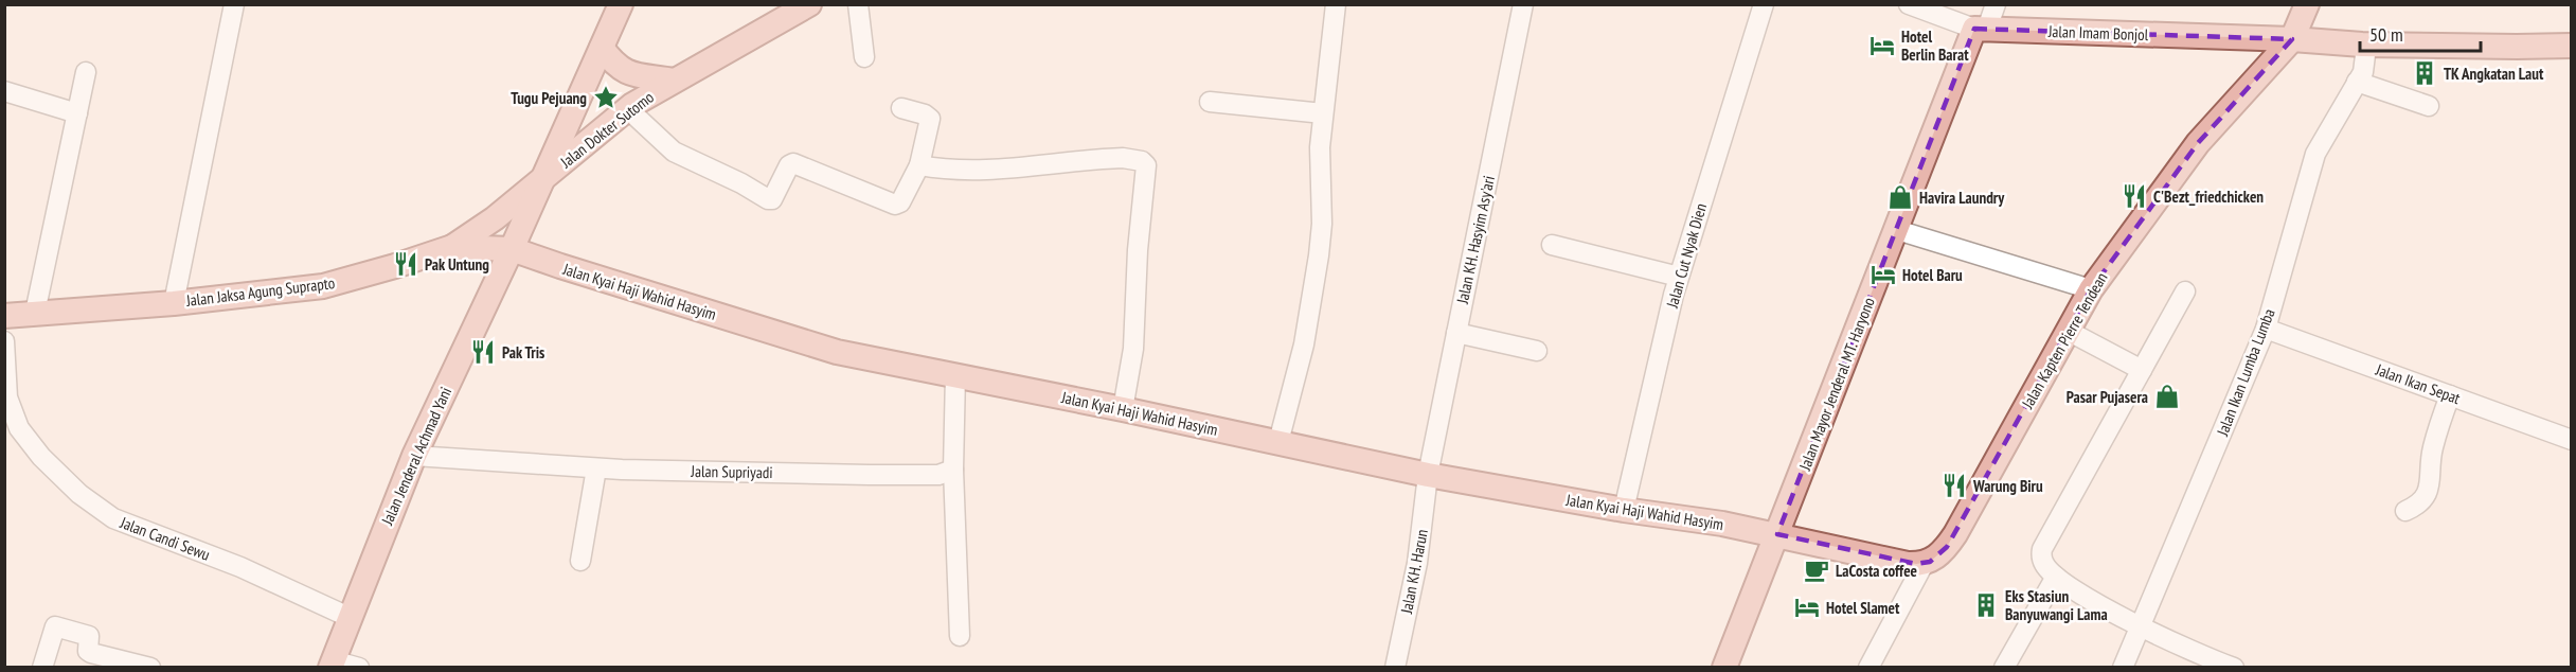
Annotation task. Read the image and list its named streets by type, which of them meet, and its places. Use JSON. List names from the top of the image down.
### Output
{
  "streets": {
    "main road": [
      "Jalan Imam Bonjol",
      "Jalan Dokter Sutomo",
      "Jalan Jaksa Agung Suprapto",
      "Jalan Kyai Haji Wahid Hasyim",
      "Jalan Kapten Pierre Tendean",
      "Jalan Mayor Jenderal MT. Haryono",
      "Jalan Jenderal Achmad Yani"
    ],
    "street": [
      "Jalan KH. Hasyim Asy'ari",
      "Jalan Cut Nyak Dien",
      "Jalan Ikan Lumba Lumba",
      "Jalan Ikan Sepat",
      "Jalan Supriyadi",
      "Jalan Candi Sewu",
      "Jalan KH. Harun"
    ]
  },
  "crossings": [
    ["Jalan Imam Bonjol", "Jalan Kapten Pierre Tendean"],
    ["Jalan Imam Bonjol", "Jalan Ikan Lumba Lumba"],
    ["Jalan Imam Bonjol", "Jalan Mayor Jenderal MT. Haryono"],
    ["Jalan Dokter Sutomo", "Jalan Jaksa Agung Suprapto"],
    ["Jalan Dokter Sutomo", "Jalan Jenderal Achmad Yani"],
    ["Jalan KH. Hasyim Asy'ari", "Jalan Kyai Haji Wahid Hasyim"],
    ["Jalan KH. Hasyim Asy'ari", "Jalan KH. Harun"],
    ["Jalan Cut Nyak Dien", "Jalan Kyai Haji Wahid Hasyim"],
    ["Jalan Jaksa Agung Suprapto", "Jalan Kyai Haji Wahid Hasyim"],
    ["Jalan Jaksa Agung Suprapto", "Jalan Jenderal Achmad Yani"],
    ["Jalan Kyai Haji Wahid Hasyim", "Jalan Mayor Jenderal MT. Haryono"],
    ["Jalan Kyai Haji Wahid Hasyim", "Jalan Jenderal Achmad Yani"],
    ["Jalan Kyai Haji Wahid Hasyim", "Jalan KH. Harun"],
    ["Jalan Ikan Lumba Lumba", "Jalan Ikan Sepat"],
    ["Jalan Jenderal Achmad Yani", "Jalan Supriyadi"],
    ["Jalan Jenderal Achmad Yani", "Jalan Candi Sewu"]
  ],
  "places": {
    "hotel": ["Hotel Berlin Barat", "Hotel Baru", "Hotel Slamet"],
    "building": ["TK Angkatan Laut", "Eks Stasiun Banyuwangi Lama"],
    "place": ["Tugu Pejuang"],
    "restaurant": [
      "C'Bezt_friedchicken",
      "Pak Untung",
      "Pak Tris",
      "Warung Biru"
    ],
    "shop": ["Havira Laundry", "Pasar Pujasera"],
    "cafe": ["LaCosta coffee"]
  },
  "scale_bar": "50 m"
}
